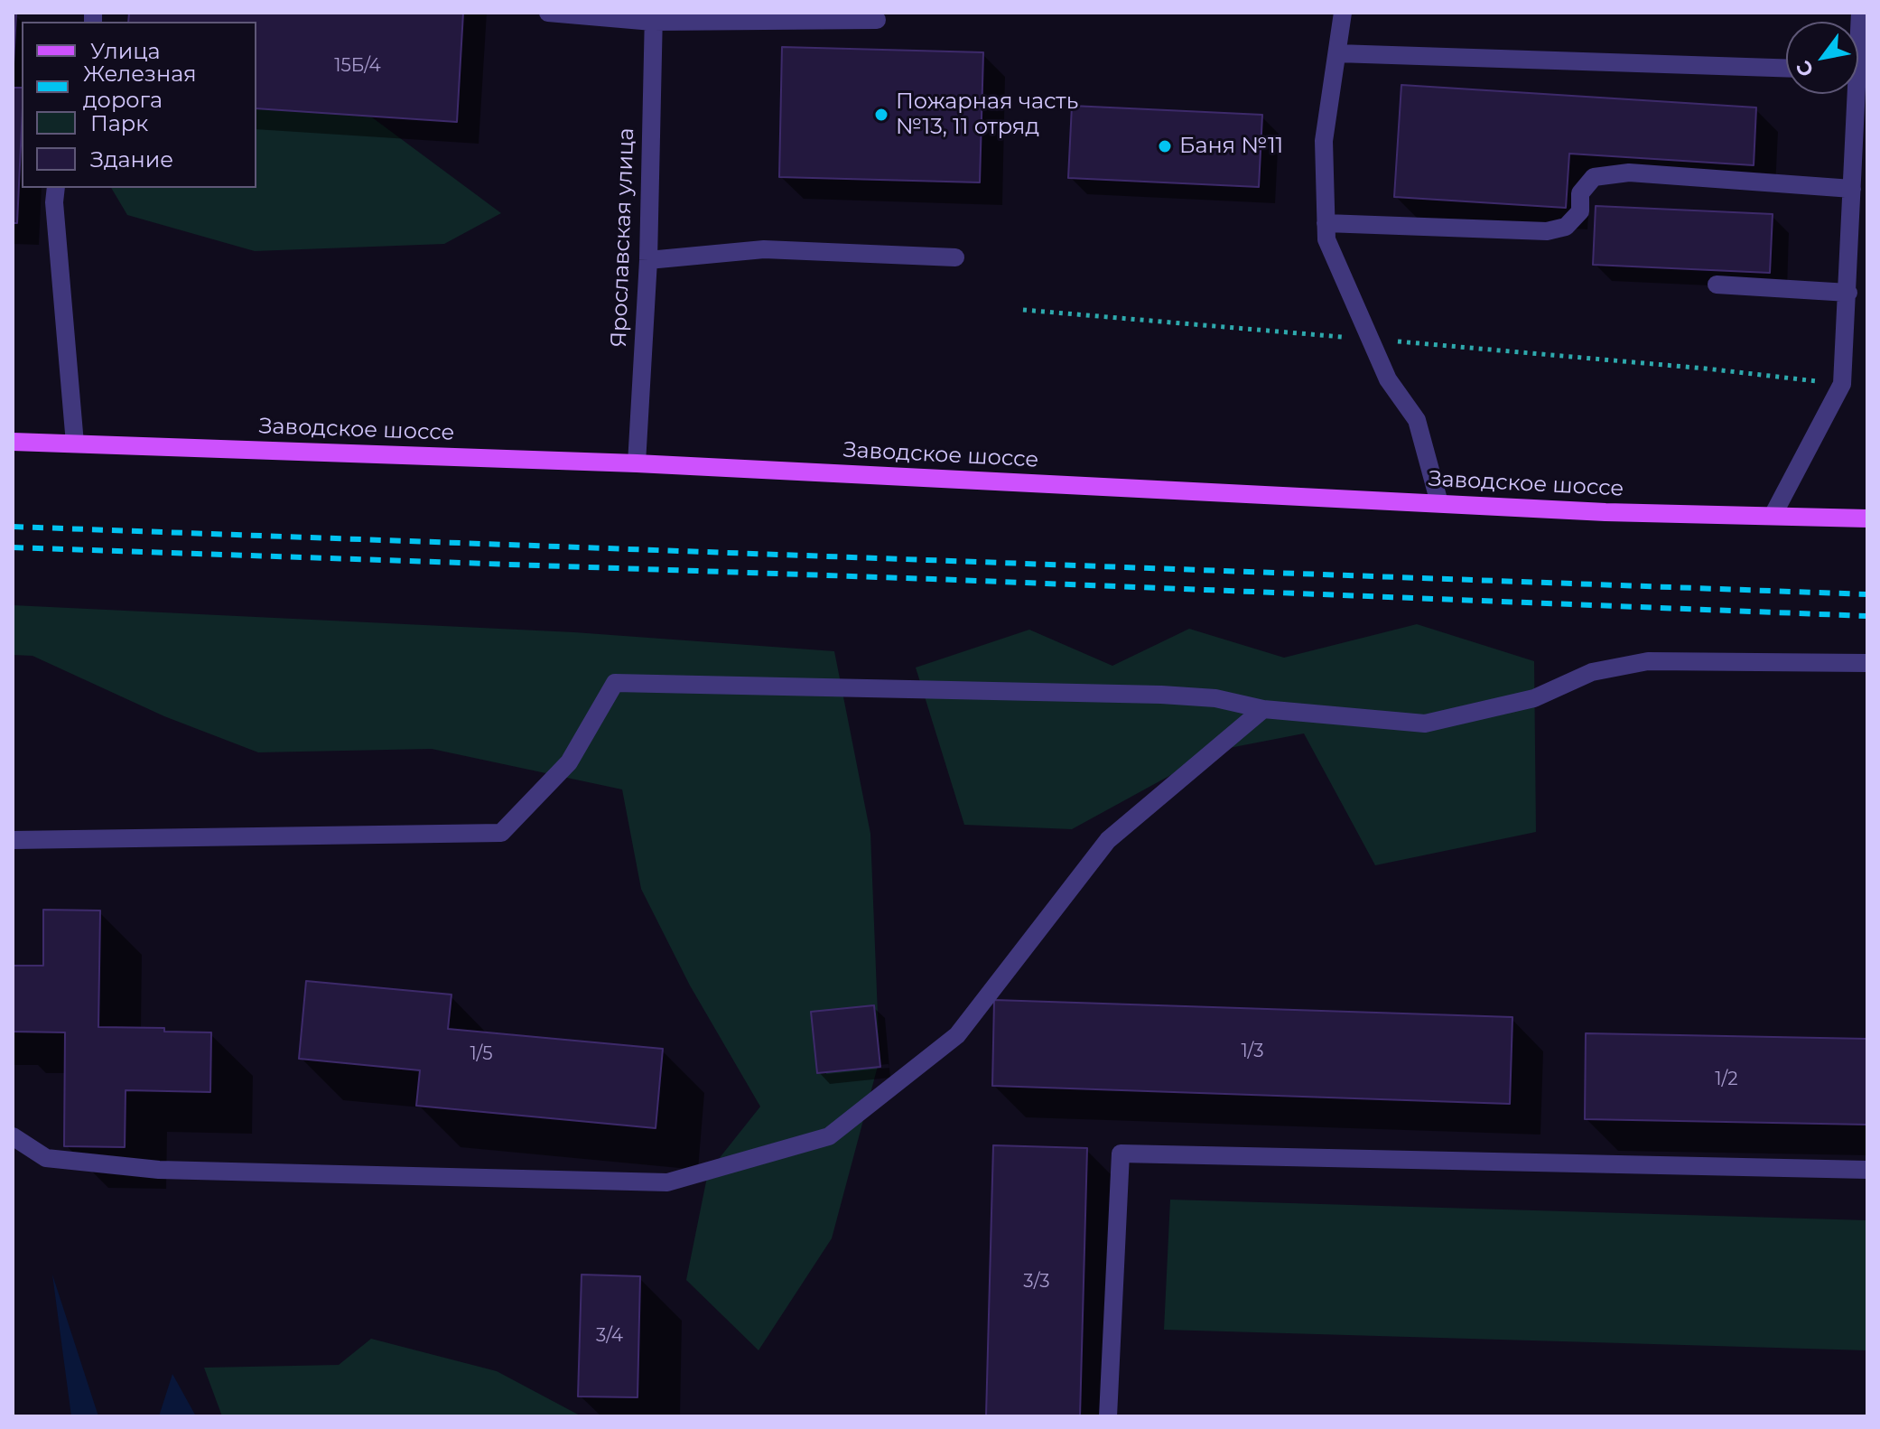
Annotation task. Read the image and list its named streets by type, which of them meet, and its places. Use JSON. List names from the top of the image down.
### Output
{
  "streets": {
    "main road": ["Заводское шоссе"],
    "street": ["Ярославская улица"]
  },
  "crossings": [
    ["Ярославская улица", "Заводское шоссе"]
  ],
  "places": ["Пожарная часть №13, 11 отряд", "Баня №11"],
  "house_numbers": [
    "15Б/4",
    "1/3",
    "1/5",
    "1/2",
    "3/3",
    "3/4"
  ],
  "legend": [
    "Улица",
    "Железная дорога",
    "Парк",
    "Здание"
  ],
  "north": "bottom left"
}
